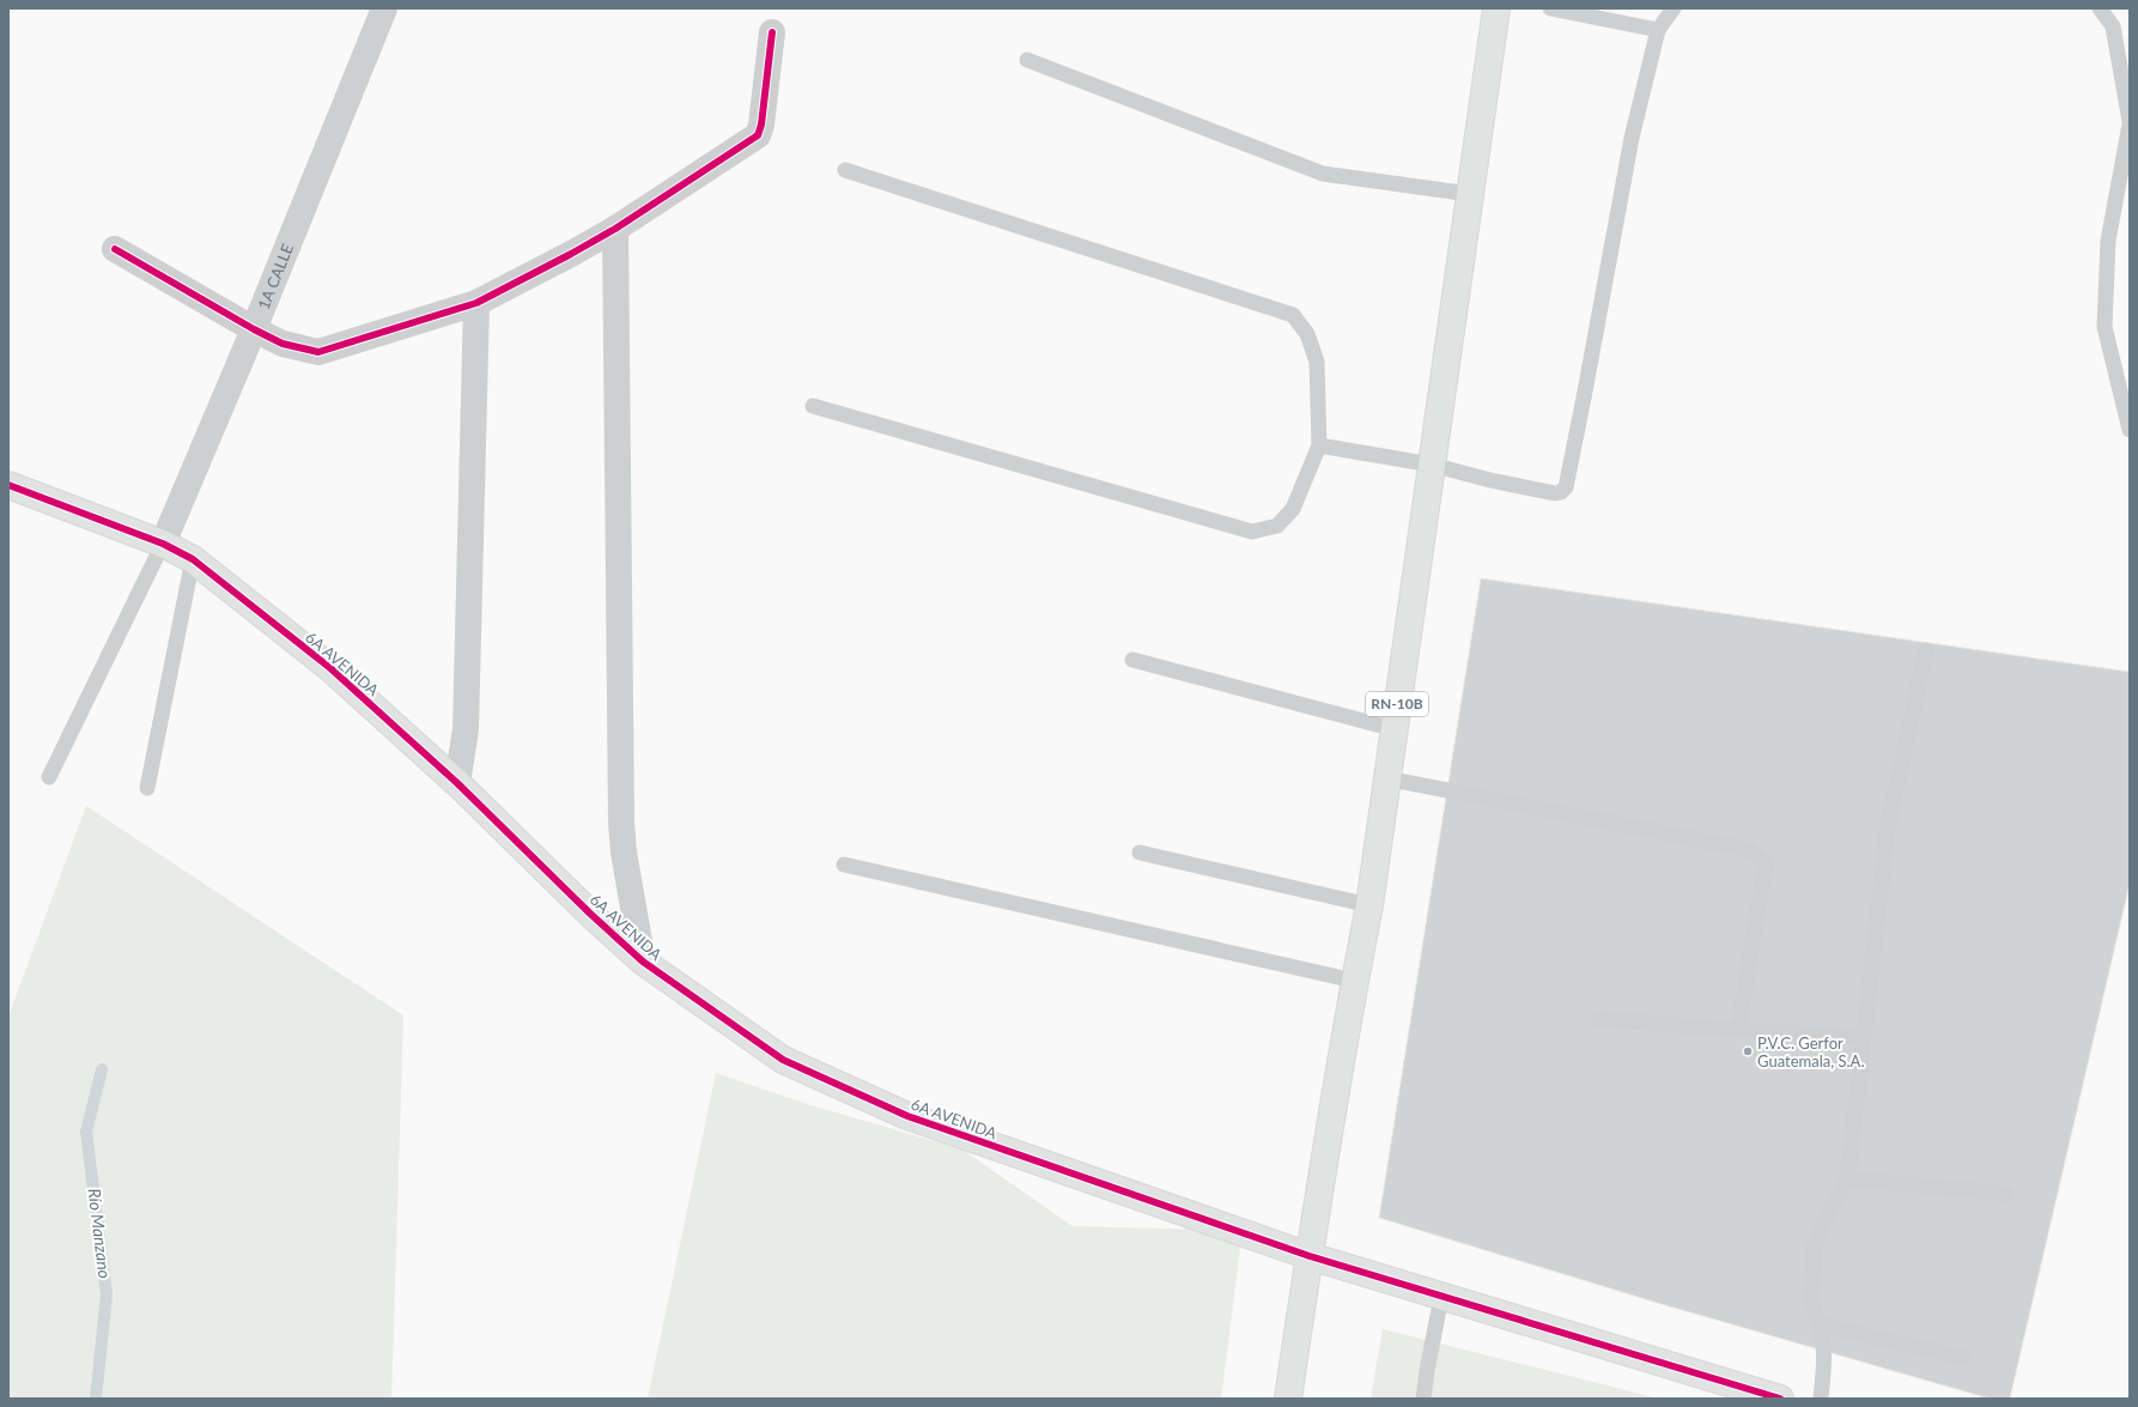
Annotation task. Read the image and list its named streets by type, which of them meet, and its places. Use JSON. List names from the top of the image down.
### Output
{
  "streets": {
    "street": ["1A CALLE", "6A AVENIDA", "RN-10B"]
  },
  "crossings": [
    ["1A CALLE", "6A AVENIDA"],
    ["6A AVENIDA", "RN-10B"]
  ],
  "water": ["Río Manzano"],
  "places": ["P.V.C. Gerfor Guatemala, S.A."]
}
